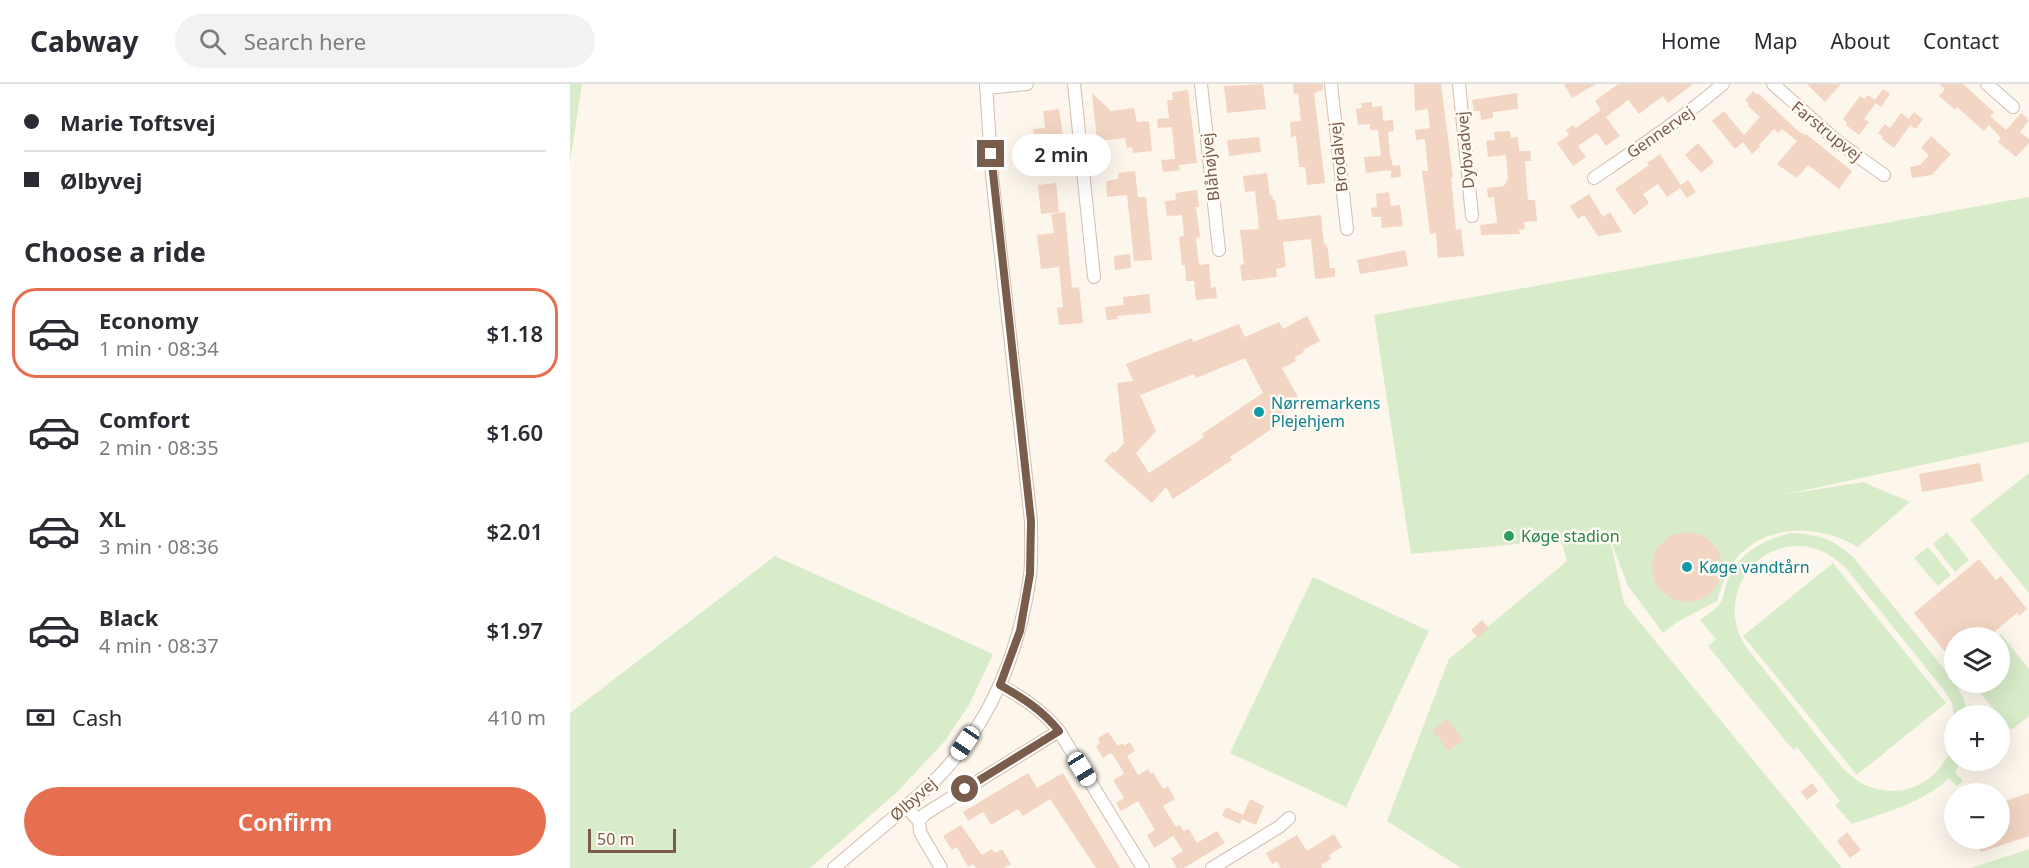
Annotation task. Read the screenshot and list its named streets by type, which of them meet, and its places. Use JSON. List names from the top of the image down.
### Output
{
  "streets": {
    "street": [
      "Farstrupvej",
      "Gennervej",
      "Dybvadvej",
      "Brodalvej",
      "Blåhøjvej",
      "Ølbyvej"
    ]
  },
  "places": ["Nørremarkens Plejehjem", "Køge stadion", "Køge vandtårn"],
  "scale_bar": "50 m",
  "page": {
    "header": "Cabway",
    "search": "Search here",
    "nav": [
      "Home",
      "Map",
      "About",
      "Contact"
    ],
    "banner": ["Marie Toftsvej", "Ølbyvej"],
    "bubble": "2 min",
    "heading": "Choose a ride",
    "list": [
      {
        "name": "Economy",
        "note": "1 min · 08:34",
        "value": "$1.18"
      },
      {
        "name": "Comfort",
        "note": "2 min · 08:35",
        "value": "$1.60"
      },
      {
        "name": "XL",
        "note": "3 min · 08:36",
        "value": "$2.01"
      },
      {
        "name": "Black",
        "note": "4 min · 08:37",
        "value": "$1.97"
      }
    ],
    "map_buttons": ["+", "−"],
    "pay": ["Cash", "410 m"],
    "buttons": "Confirm",
    "scale": "50 m"
  }
}
